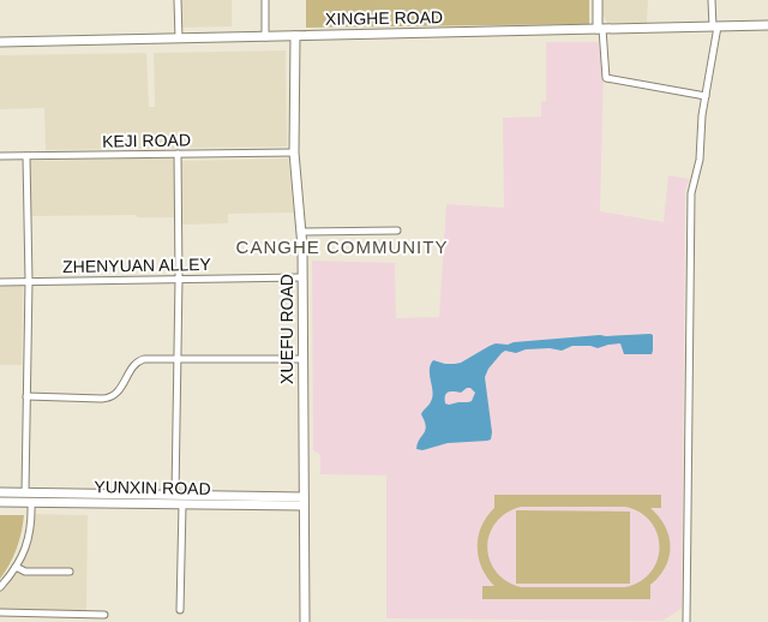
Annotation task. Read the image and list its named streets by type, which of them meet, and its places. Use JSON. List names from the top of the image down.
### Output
{
  "streets": {
    "street": [
      "XINGHE ROAD",
      "KEJI ROAD",
      "ZHENYUAN ALLEY",
      "XUEFU ROAD",
      "YUNXIN ROAD"
    ]
  },
  "crossings": [
    ["XINGHE ROAD", "XUEFU ROAD"],
    ["KEJI ROAD", "XUEFU ROAD"],
    ["ZHENYUAN ALLEY", "XUEFU ROAD"],
    ["XUEFU ROAD", "YUNXIN ROAD"]
  ],
  "districts": ["CANGHE COMMUNITY"]
}
